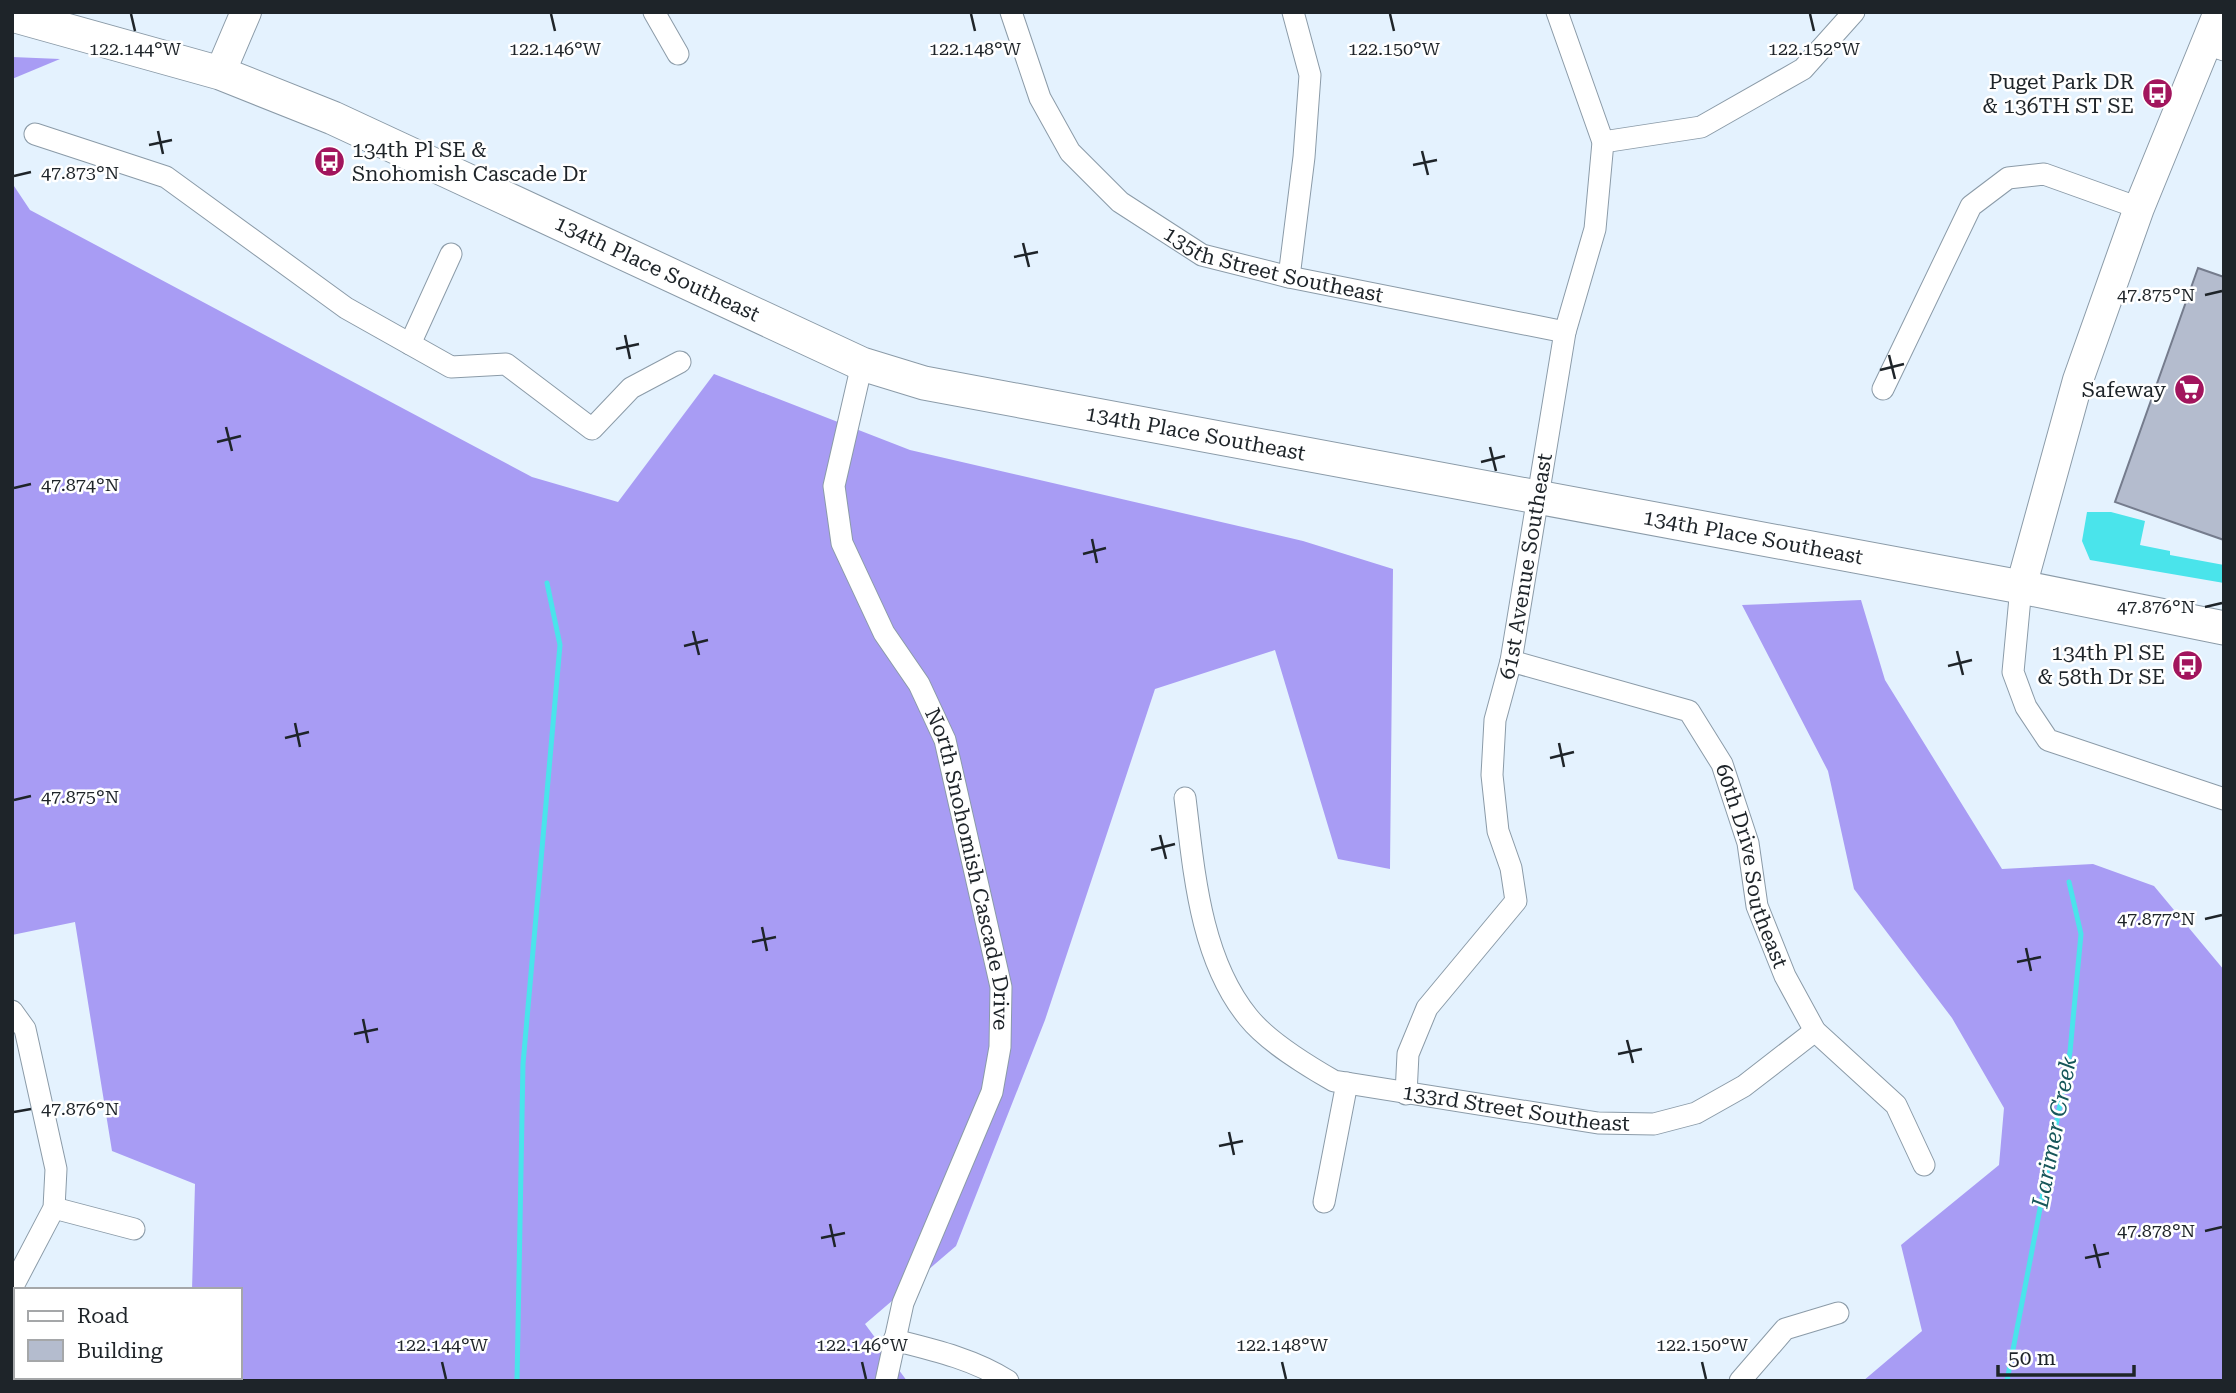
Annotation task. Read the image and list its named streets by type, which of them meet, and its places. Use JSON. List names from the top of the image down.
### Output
{
  "streets": {
    "main road": ["134th Place Southeast"],
    "street": [
      "135th Street Southeast",
      "61st Avenue Southeast",
      "60th Drive Southeast",
      "North Snohomish Cascade Drive",
      "133rd Street Southeast"
    ]
  },
  "crossings": [
    ["135th Street Southeast", "61st Avenue Southeast"],
    ["134th Place Southeast", "61st Avenue Southeast"],
    ["134th Place Southeast", "North Snohomish Cascade Drive"],
    ["61st Avenue Southeast", "60th Drive Southeast"],
    ["61st Avenue Southeast", "133rd Street Southeast"],
    ["60th Drive Southeast", "133rd Street Southeast"]
  ],
  "water": ["Larimer Creek"],
  "places": {
    "bus stop": ["Puget Park DR & 136TH ST SE", "134th Pl SE & Snohomish Cascade Dr", "134th Pl SE & 58th Dr SE"],
    "supermarket": ["Safeway"]
  },
  "legend": ["Road", "Building"],
  "scale_bar": "50 m",
  "coordinates": [
    "122.144°W",
    "122.146°W",
    "122.148°W",
    "122.150°W",
    "122.152°W",
    "47.873°N",
    "47.875°N",
    "47.874°N",
    "47.876°N",
    "47.877°N",
    "47.878°N"
  ]
}
